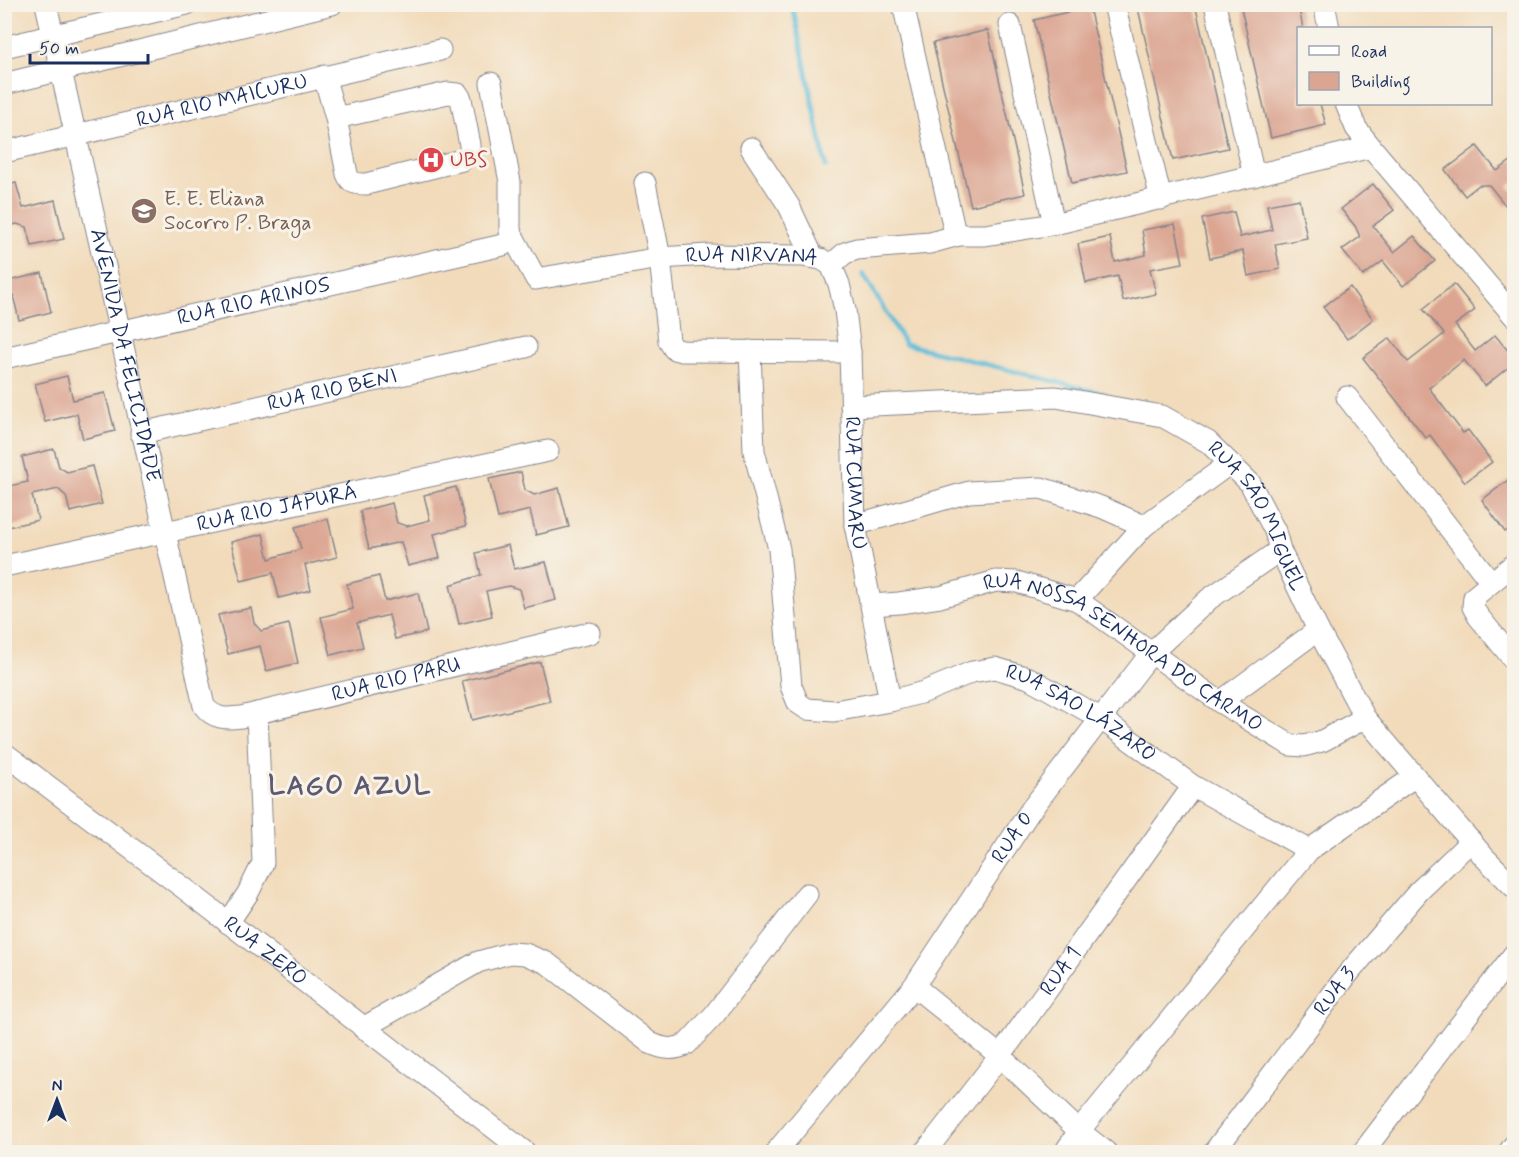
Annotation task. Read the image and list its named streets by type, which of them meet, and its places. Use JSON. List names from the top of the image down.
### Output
{
  "streets": {
    "street": [
      "RUA RIO MAICURU",
      "RUA NIRVANA",
      "RUA RIO ARINOS",
      "AVENIDA DA FELICIDADE",
      "RUA RIO BENI",
      "RUA CUMARU",
      "RUA RIO JAPURÁ",
      "RUA SÃO MIGUEL",
      "RUA NOSSA SENHORA DO CARMO",
      "RUA RIO PARU",
      "RUA SÃO LÁZARO",
      "RUA 0",
      "RUA ZERO",
      "RUA 1",
      "RUA 3"
    ]
  },
  "crossings": [
    ["RUA RIO MAICURU", "AVENIDA DA FELICIDADE"],
    ["RUA NIRVANA", "RUA CUMARU"],
    ["RUA RIO ARINOS", "AVENIDA DA FELICIDADE"],
    ["AVENIDA DA FELICIDADE", "RUA RIO BENI"],
    ["AVENIDA DA FELICIDADE", "RUA RIO JAPURÁ"],
    ["AVENIDA DA FELICIDADE", "RUA RIO PARU"],
    ["RUA CUMARU", "RUA SÃO MIGUEL"],
    ["RUA CUMARU", "RUA NOSSA SENHORA DO CARMO"],
    ["RUA CUMARU", "RUA SÃO LÁZARO"],
    ["RUA SÃO MIGUEL", "RUA NOSSA SENHORA DO CARMO"],
    ["RUA SÃO MIGUEL", "RUA 0"],
    ["RUA SÃO MIGUEL", "RUA 3"],
    ["RUA NOSSA SENHORA DO CARMO", "RUA 0"],
    ["RUA SÃO LÁZARO", "RUA 0"],
    ["RUA SÃO LÁZARO", "RUA 1"]
  ],
  "districts": ["LAGO AZUL"],
  "places": {
    "hospital": ["UBS"],
    "school or university": ["E. E. Eliana Socorro P. Braga"]
  },
  "legend": ["Road", "Building"],
  "scale_bar": "50 m",
  "north": "top"
}
